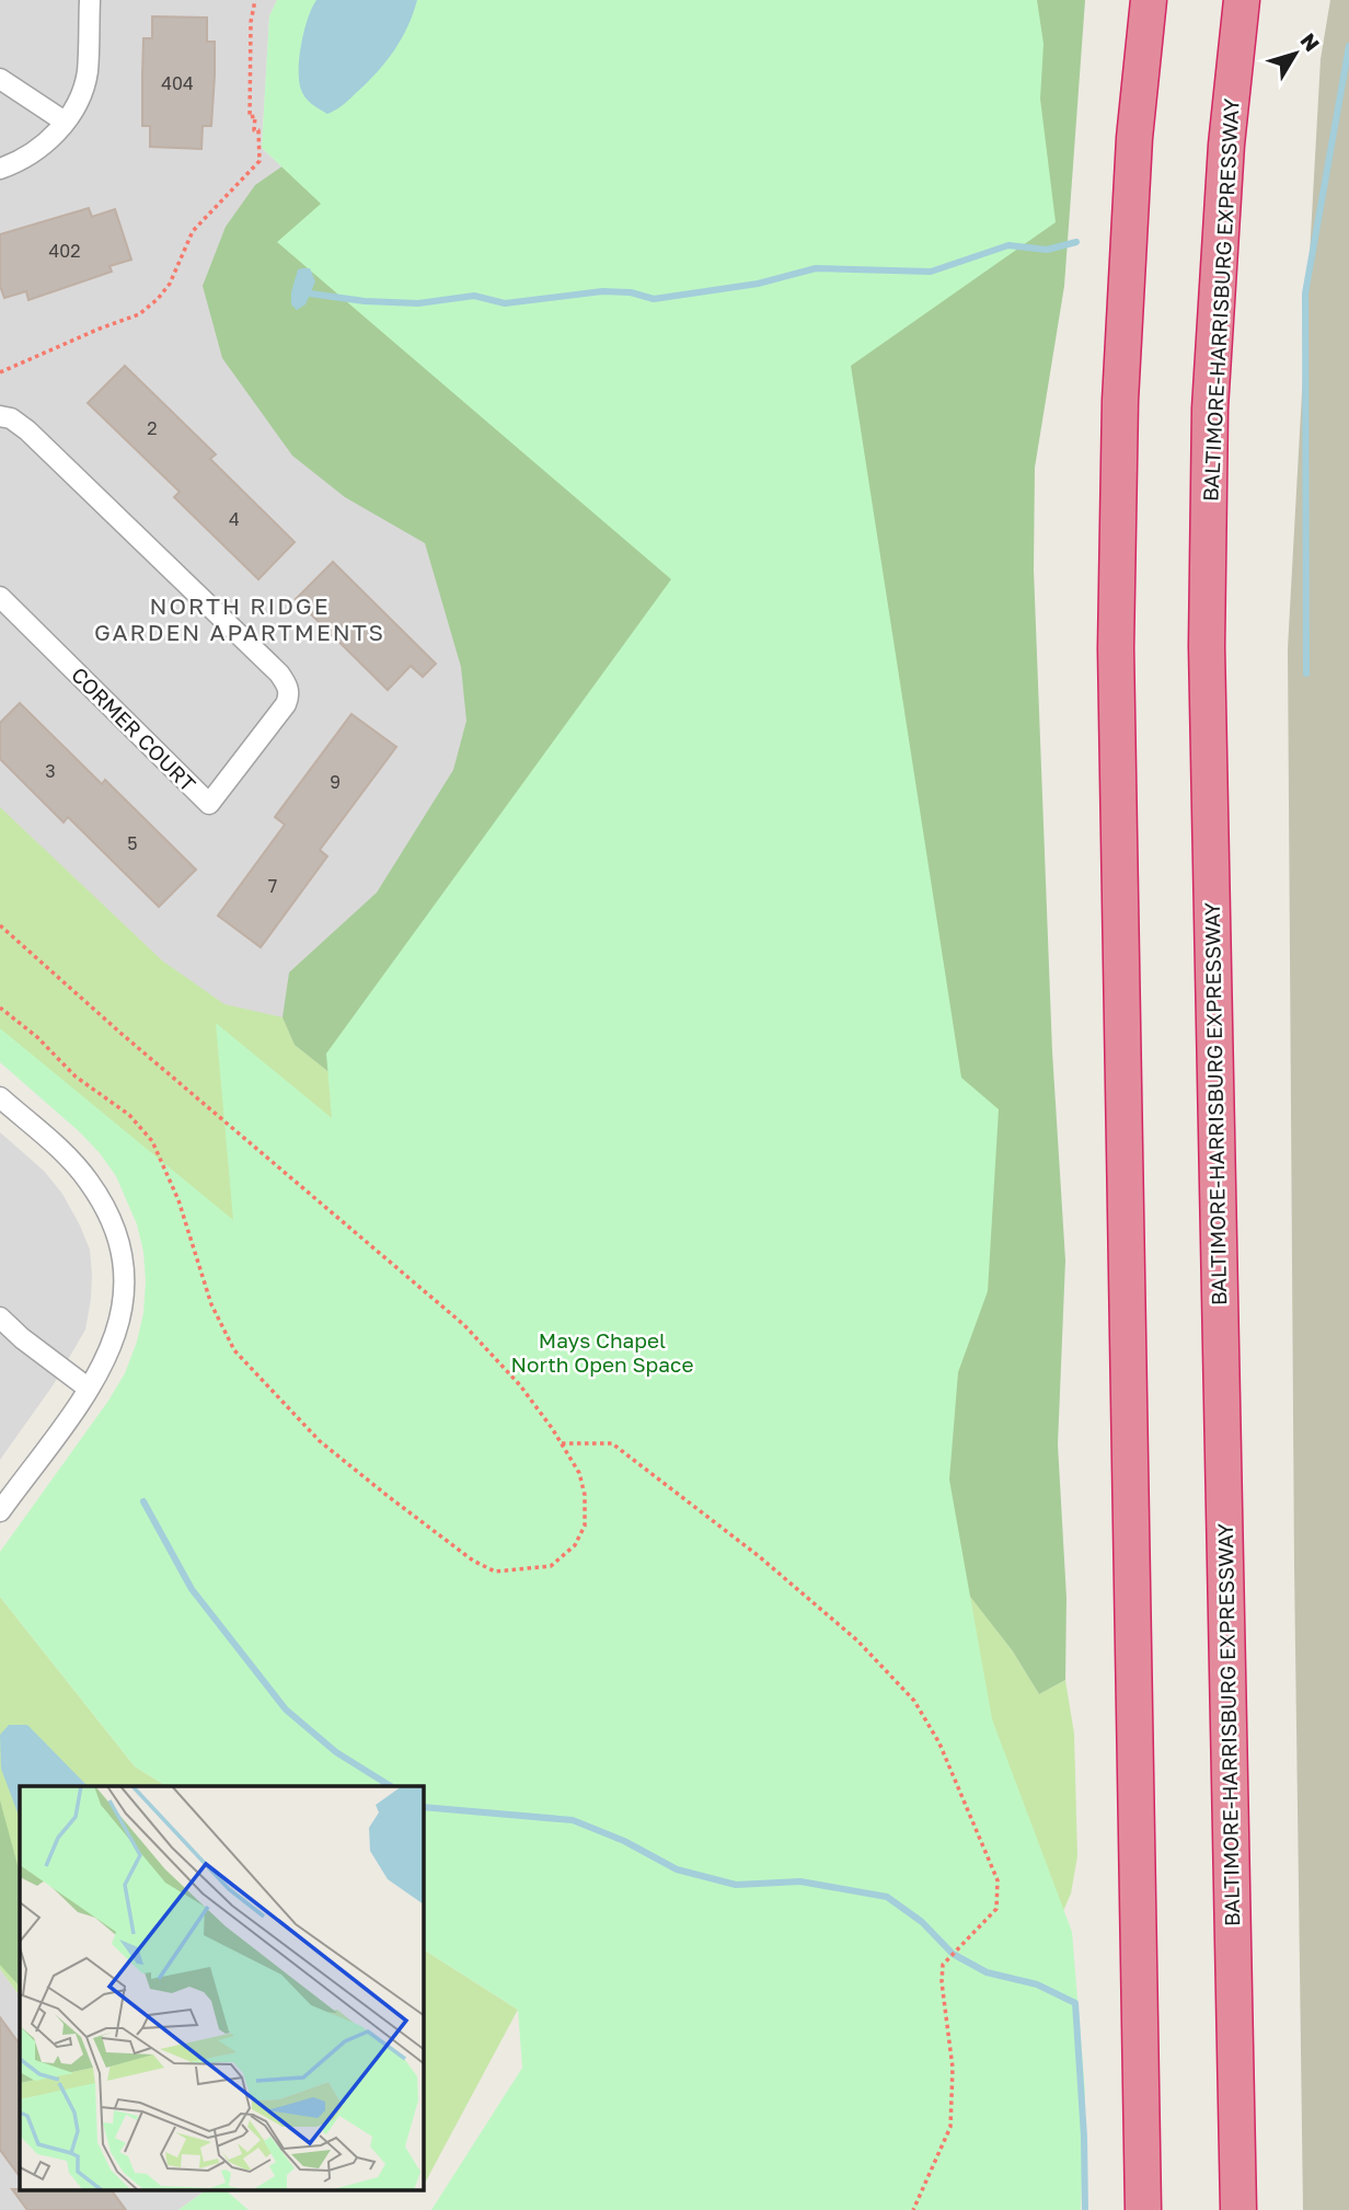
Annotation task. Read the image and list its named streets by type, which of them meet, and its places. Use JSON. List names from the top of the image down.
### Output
{
  "streets": {
    "highway": ["BALTIMORE-HARRISBURG EXPRESSWAY"],
    "street": ["CORMER COURT"]
  },
  "districts": ["NORTH RIDGE GARDEN APARTMENTS"],
  "parks": ["Mays Chapel North Open Space"],
  "house_numbers": [
    "404",
    "402",
    "2",
    "4",
    "3",
    "9",
    "5",
    "7"
  ],
  "north": "top right"
}
